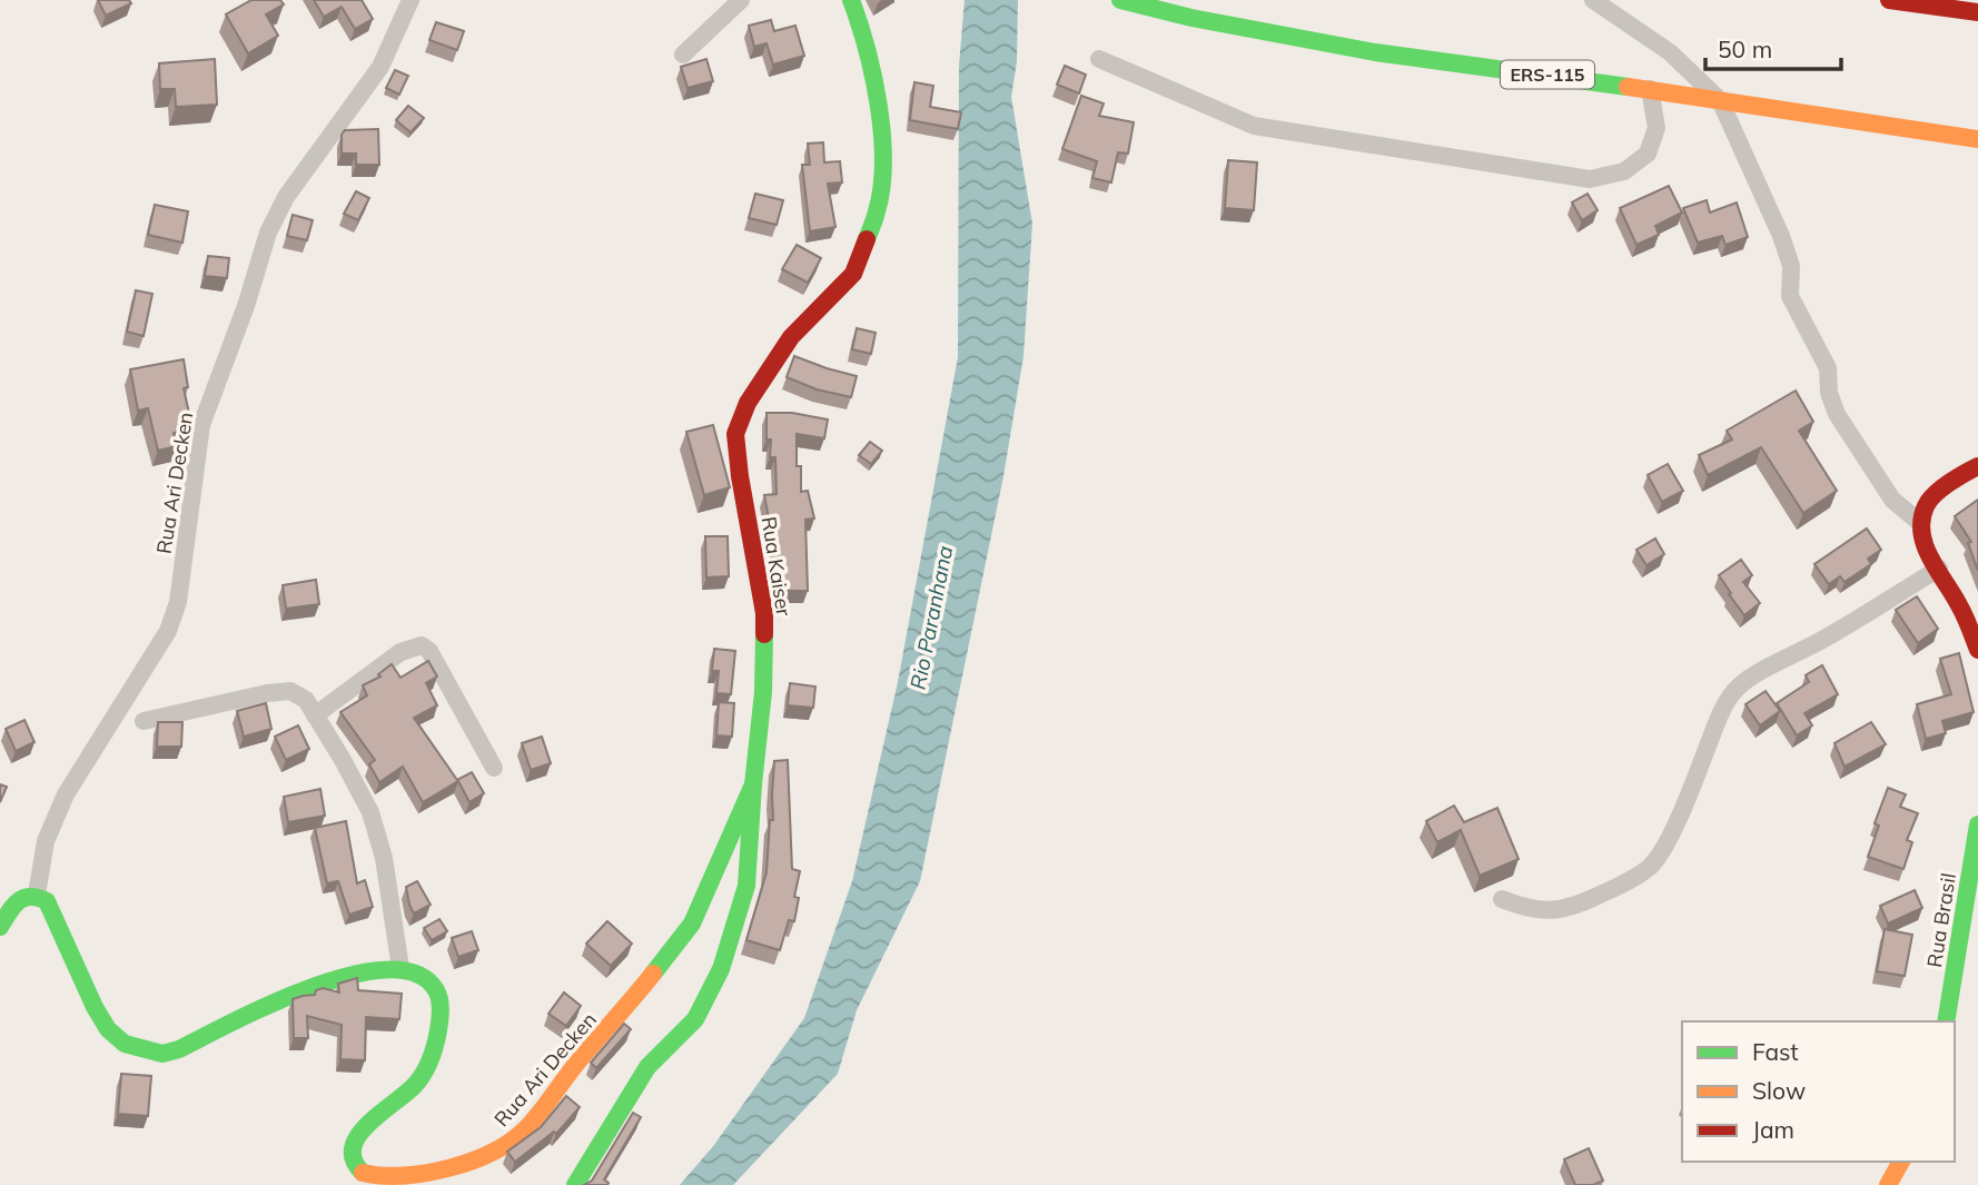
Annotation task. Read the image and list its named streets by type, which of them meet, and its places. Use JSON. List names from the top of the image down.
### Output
{
  "streets": {
    "street": [
      "ERS-115",
      "Rua Ari Decken",
      "Rua Kaiser",
      "Rua Brasil"
    ]
  },
  "crossings": [
    ["Rua Ari Decken", "Rua Kaiser"]
  ],
  "water": ["Rio Paranhana"],
  "legend": ["Fast", "Slow", "Jam"],
  "scale_bar": "50 m"
}
